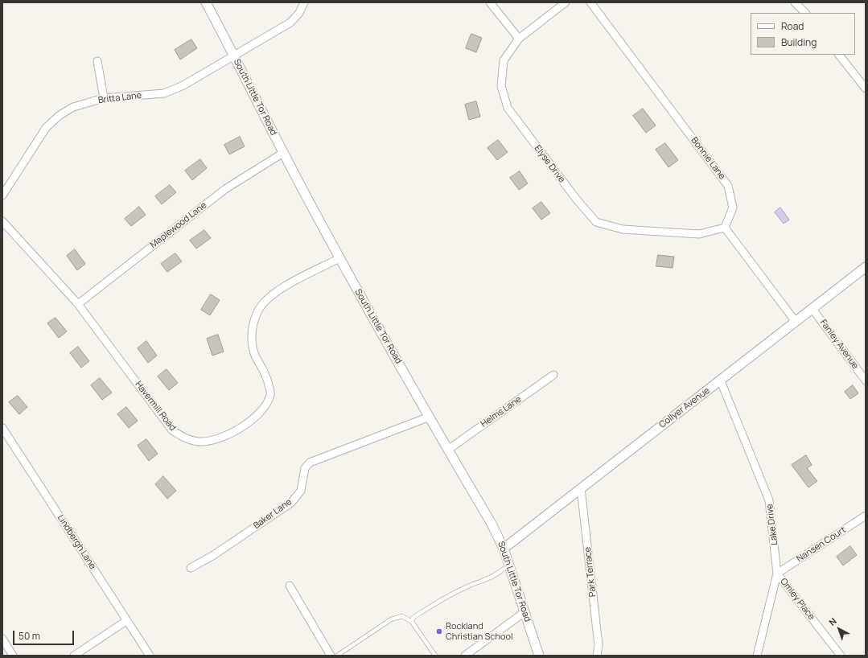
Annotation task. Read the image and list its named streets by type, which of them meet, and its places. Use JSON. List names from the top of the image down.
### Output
{
  "streets": {
    "street": [
      "South Little Tor Road",
      "Britta Lane",
      "Bonnie Lane",
      "Elyse Drive",
      "Maplewood Lane",
      "Fanley Avenue",
      "Havermill Road",
      "Collyer Avenue",
      "Helms Lane",
      "Baker Lane",
      "Lake Drive",
      "Lindbergh Lane",
      "Nansen Court",
      "Park Terrace",
      "Omley Place"
    ]
  },
  "crossings": [
    ["South Little Tor Road", "Britta Lane"],
    ["South Little Tor Road", "Maplewood Lane"],
    ["South Little Tor Road", "Havermill Road"],
    ["South Little Tor Road", "Collyer Avenue"],
    ["South Little Tor Road", "Helms Lane"],
    ["South Little Tor Road", "Baker Lane"],
    ["Bonnie Lane", "Elyse Drive"],
    ["Maplewood Lane", "Havermill Road"],
    ["Fanley Avenue", "Collyer Avenue"],
    ["Collyer Avenue", "Lake Drive"],
    ["Collyer Avenue", "Park Terrace"],
    ["Lake Drive", "Nansen Court"],
    ["Lake Drive", "Omley Place"],
    ["Nansen Court", "Omley Place"]
  ],
  "places": ["Rockland Christian School"],
  "legend": ["Road", "Building"],
  "scale_bar": "50 m",
  "north": "top left"
}
